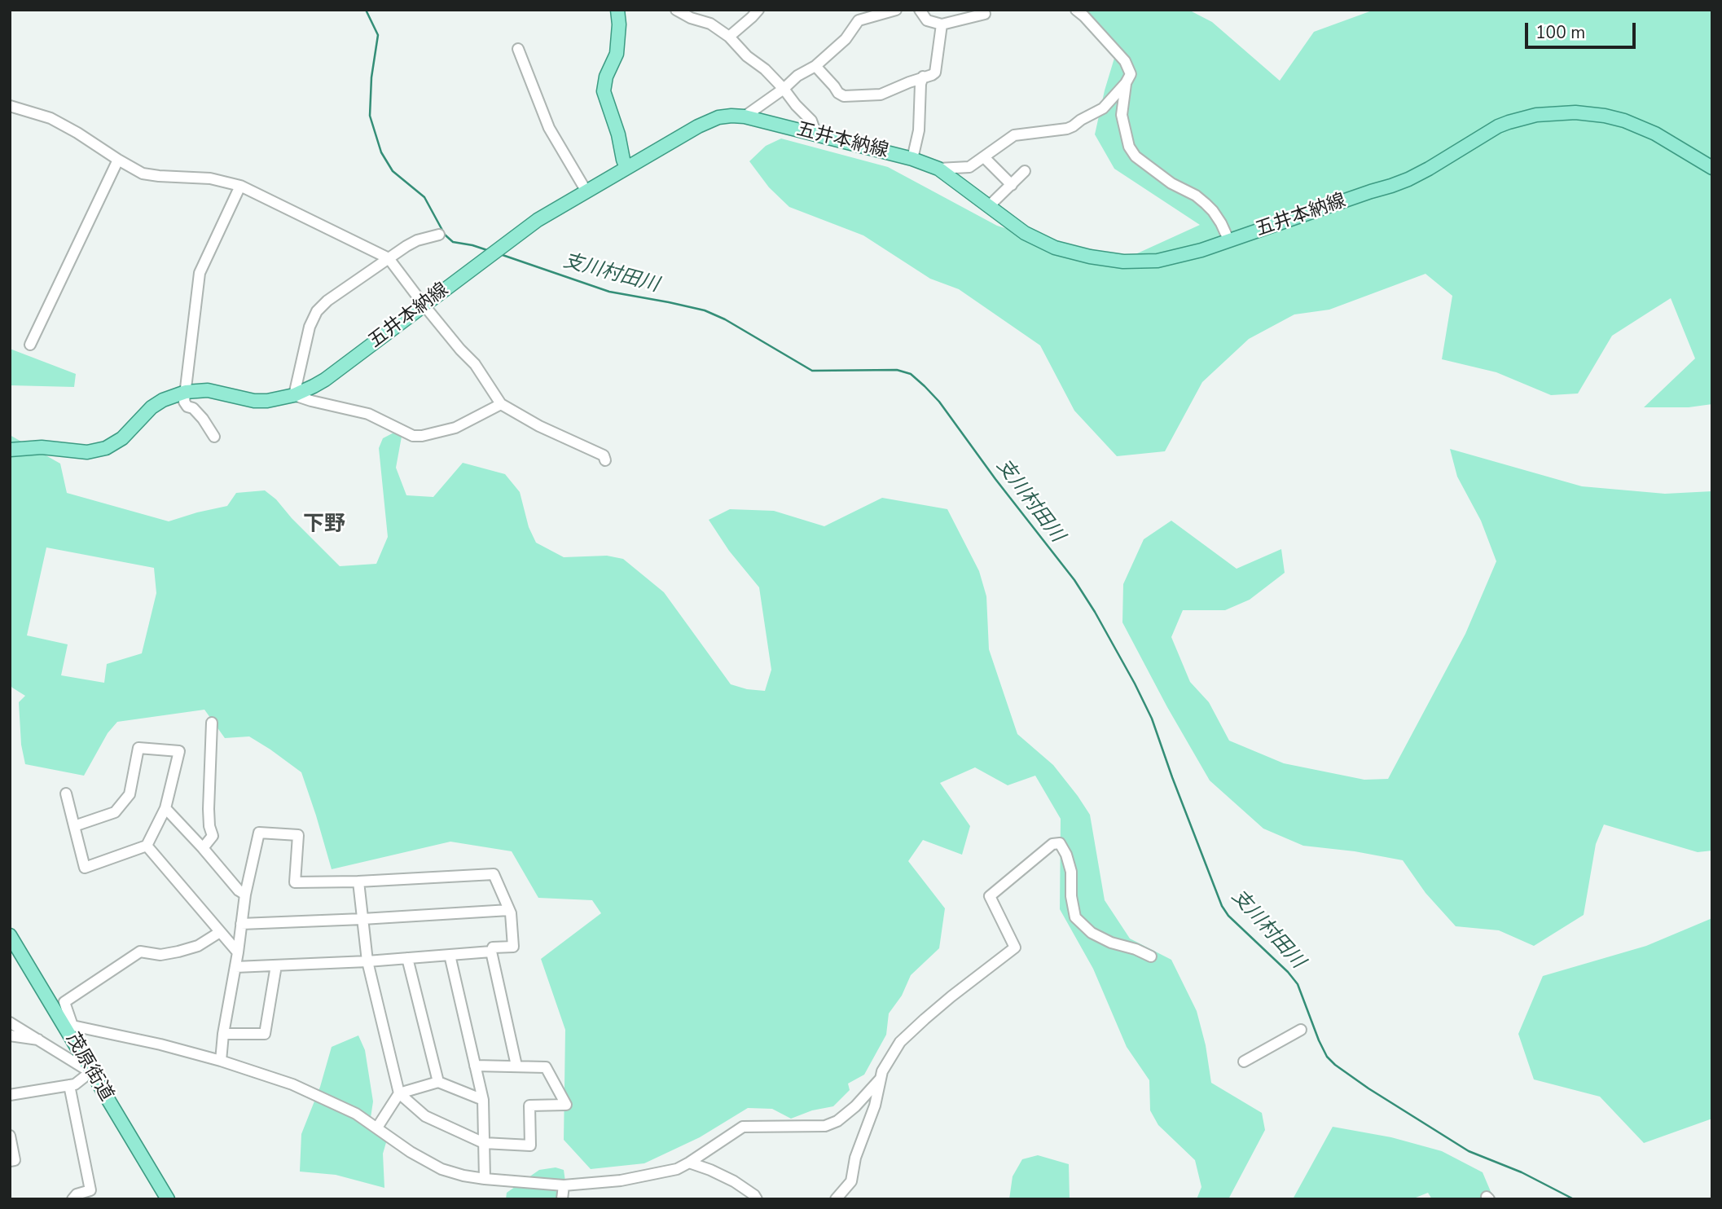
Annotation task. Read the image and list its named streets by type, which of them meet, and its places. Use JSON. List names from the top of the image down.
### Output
{
  "streets": {
    "main road": ["五井本納線", "茂原街道"]
  },
  "districts": ["下野"],
  "water": ["支川村田川"],
  "scale_bar": "100 m"
}
